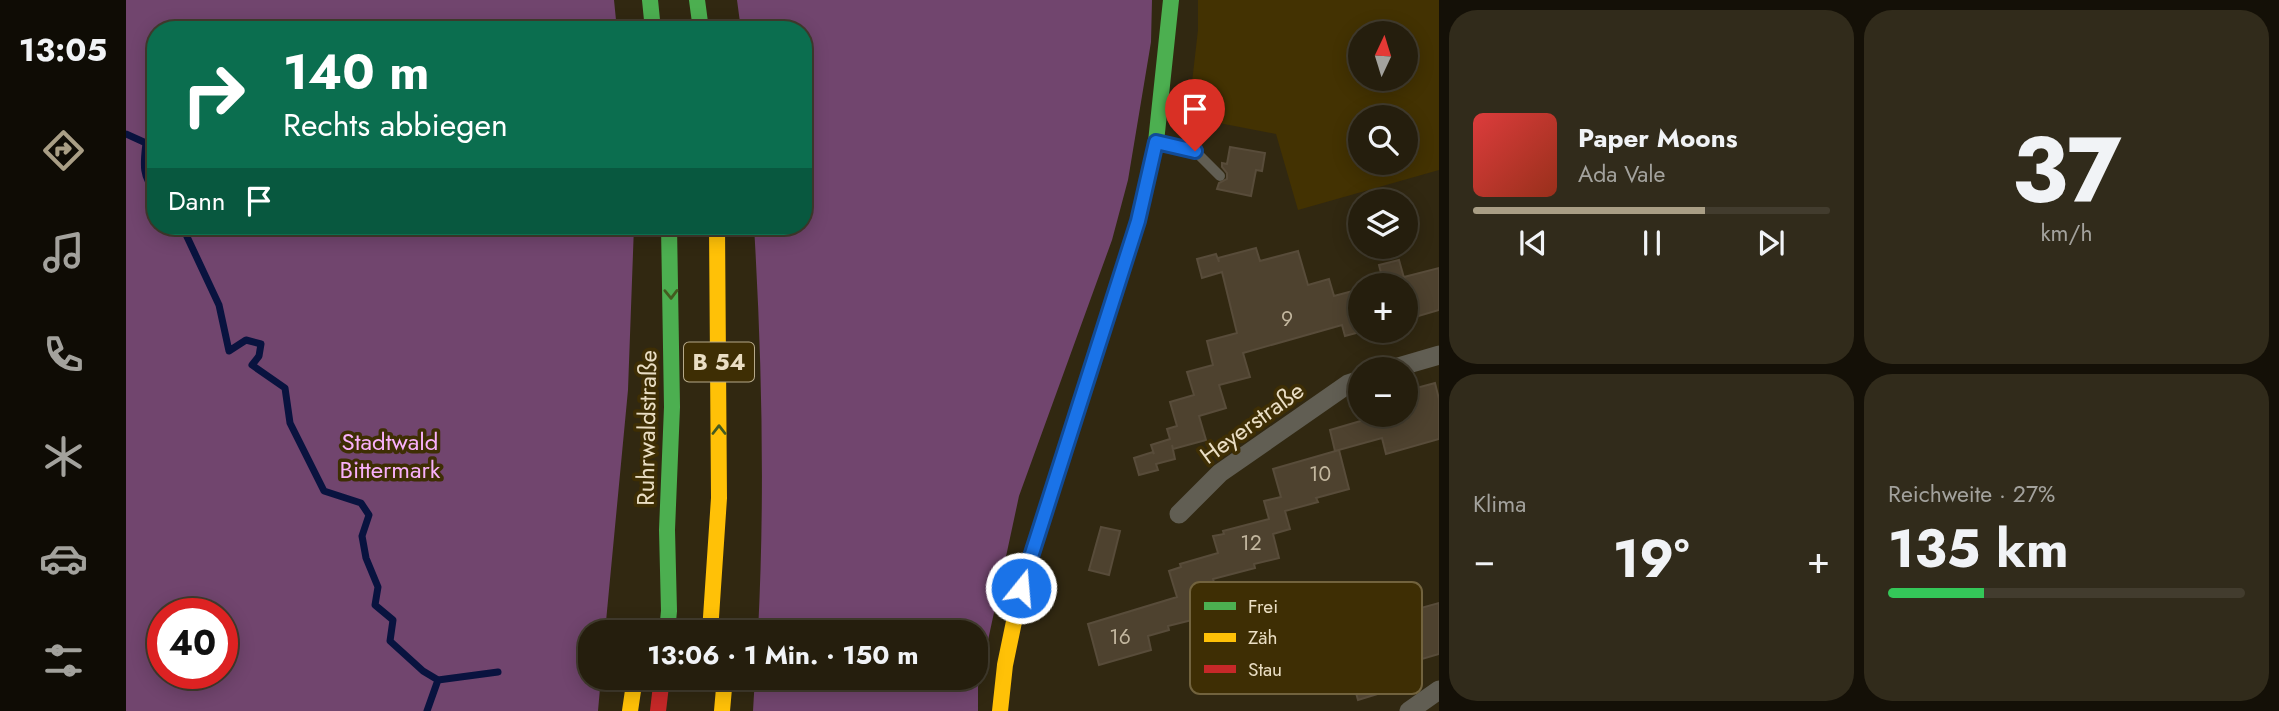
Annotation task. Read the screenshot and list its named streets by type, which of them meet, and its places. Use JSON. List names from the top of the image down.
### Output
{
  "streets": {
    "main road": ["B 54", "Ruhrwaldstraße"],
    "street": ["Heyerstraße"]
  },
  "parks": ["Stadtwald Bittermark"],
  "house_numbers": [
    "9",
    "10",
    "12",
    "16"
  ],
  "legend": ["Frei", "Zäh", "Stau"],
  "north": "top",
  "page": {
    "tabs": "13:05",
    "tile": [
      ["37", "km/h"],
      "Klima",
      ["Reichweite · 27%", "135 km"]
    ],
    "map_buttons": ["+", "−"],
    "turn": ["140 m", "Rechts abbiegen"],
    "song": ["Paper Moons", "Ada Vale"],
    "then": "Dann",
    "heat": ["−", "19°", "+"],
    "limit": "40",
    "trip": "13:06 · 1 Min. · 150 m"
  }
}
